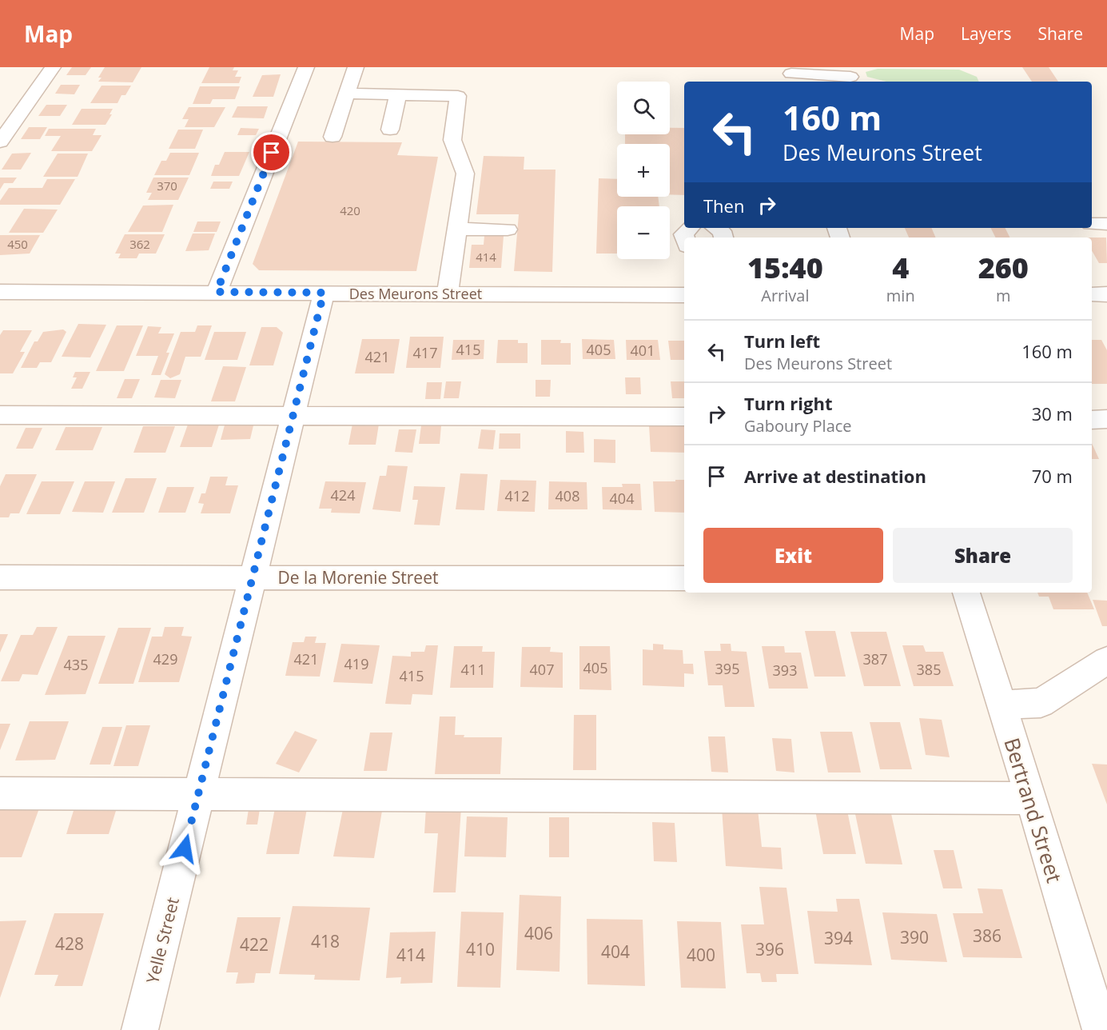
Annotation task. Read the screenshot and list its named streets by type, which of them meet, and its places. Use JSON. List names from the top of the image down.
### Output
{
  "streets": {
    "street": [
      "Des Meurons Street",
      "De la Morenie Street",
      "Bertrand Street",
      "Yelle Street"
    ]
  },
  "crossings": [
    ["Des Meurons Street", "Yelle Street"],
    ["De la Morenie Street", "Yelle Street"]
  ],
  "house_numbers": [
    "370",
    "420",
    "450",
    "362",
    "414",
    "415",
    "405",
    "401",
    "417",
    "421",
    "424",
    "412",
    "408",
    "404",
    "429",
    "421",
    "387",
    "419",
    "435",
    "405",
    "395",
    "411",
    "407",
    "385",
    "393",
    "415",
    "406",
    "386",
    "390",
    "394",
    "418",
    "428",
    "422",
    "410",
    "396",
    "404",
    "414",
    "400"
  ],
  "page": {
    "header": "Map",
    "nav": ["Map", "Layers", "Share"],
    "map_buttons": ["+", "−"],
    "turn": ["160 m", "Des Meurons Street"],
    "then": "Then",
    "eta": [
      "15:40",
      "Arrival",
      "4",
      "min",
      "260",
      "m"
    ],
    "list": [
      {
        "name": "Turn left",
        "note": "Des Meurons Street",
        "value": "160 m"
      },
      {
        "name": "Turn right",
        "note": "Gaboury Place",
        "value": "30 m"
      },
      {
        "name": "Arrive at destination",
        "value": "70 m"
      }
    ],
    "buttons": ["Exit", "Share"]
  }
}
